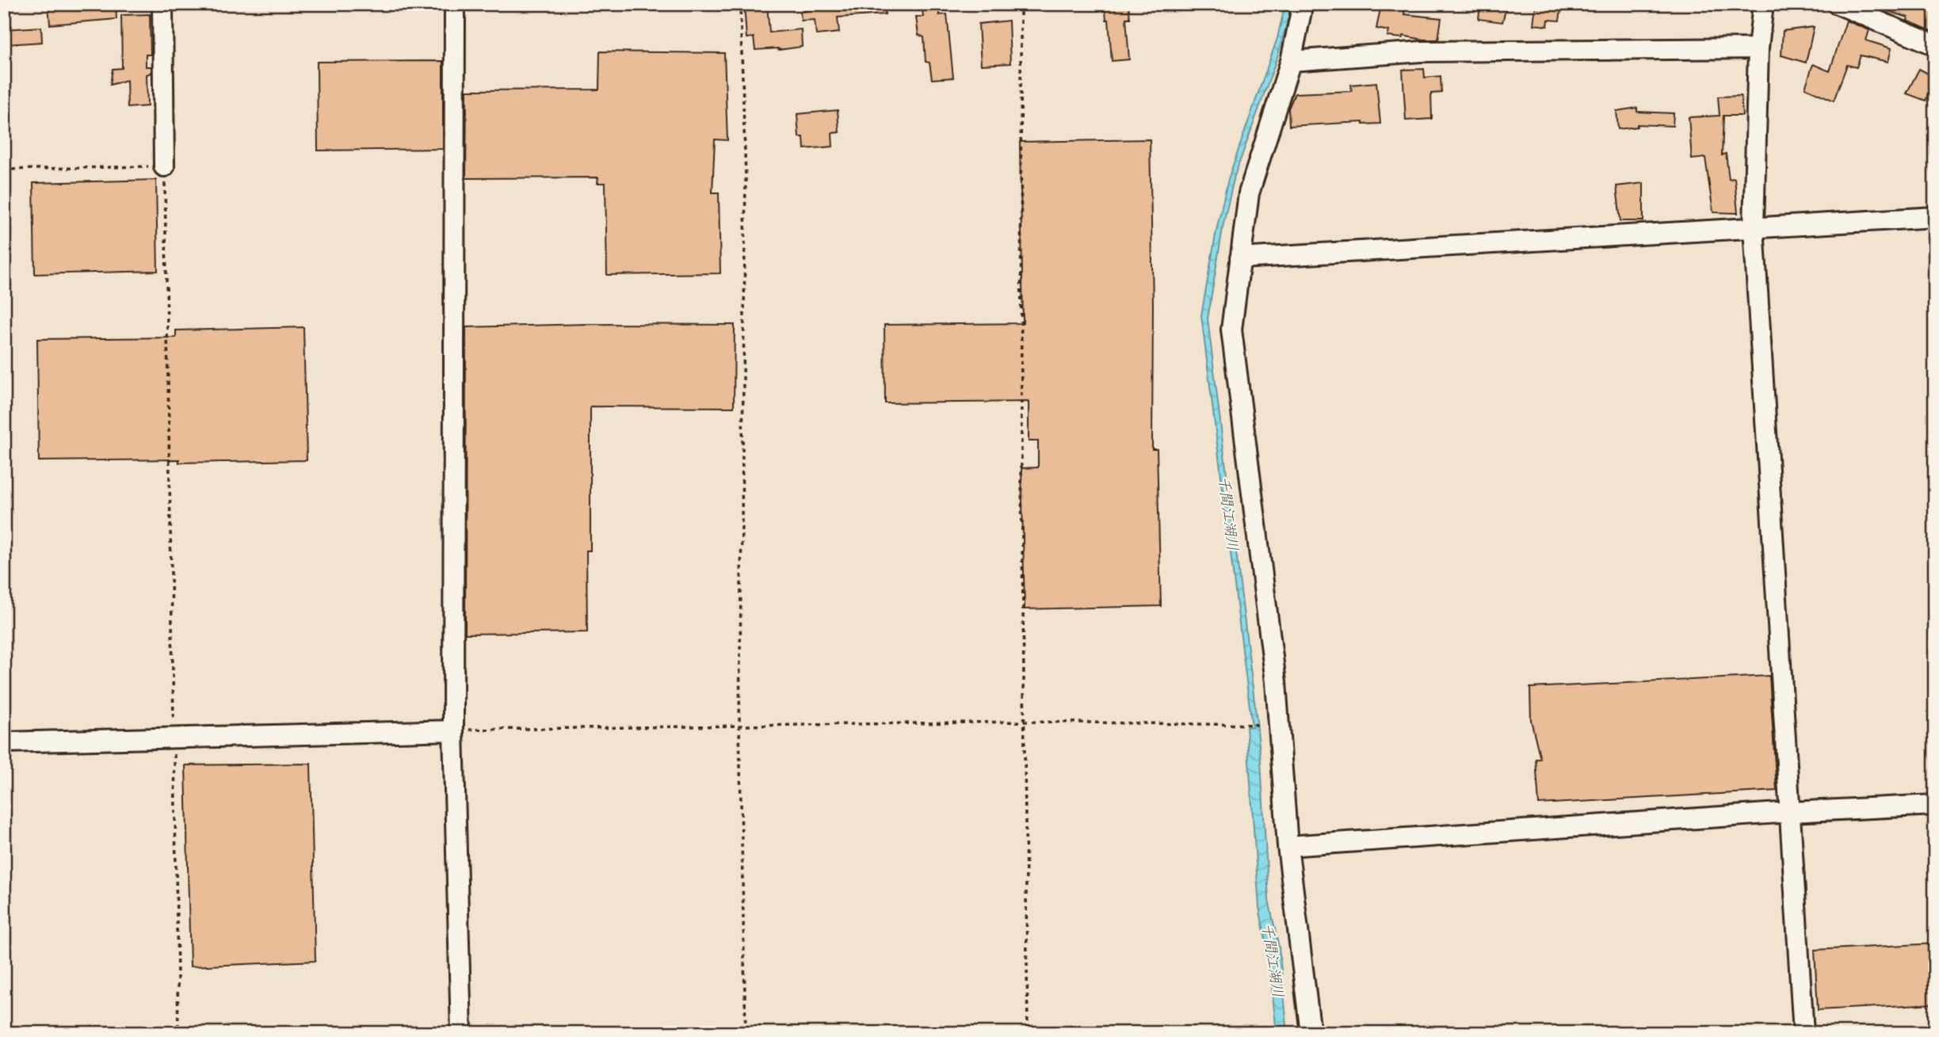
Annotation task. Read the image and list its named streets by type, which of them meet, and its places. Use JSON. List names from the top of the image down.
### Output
{
  "water": ["千間江湖川"]
}
